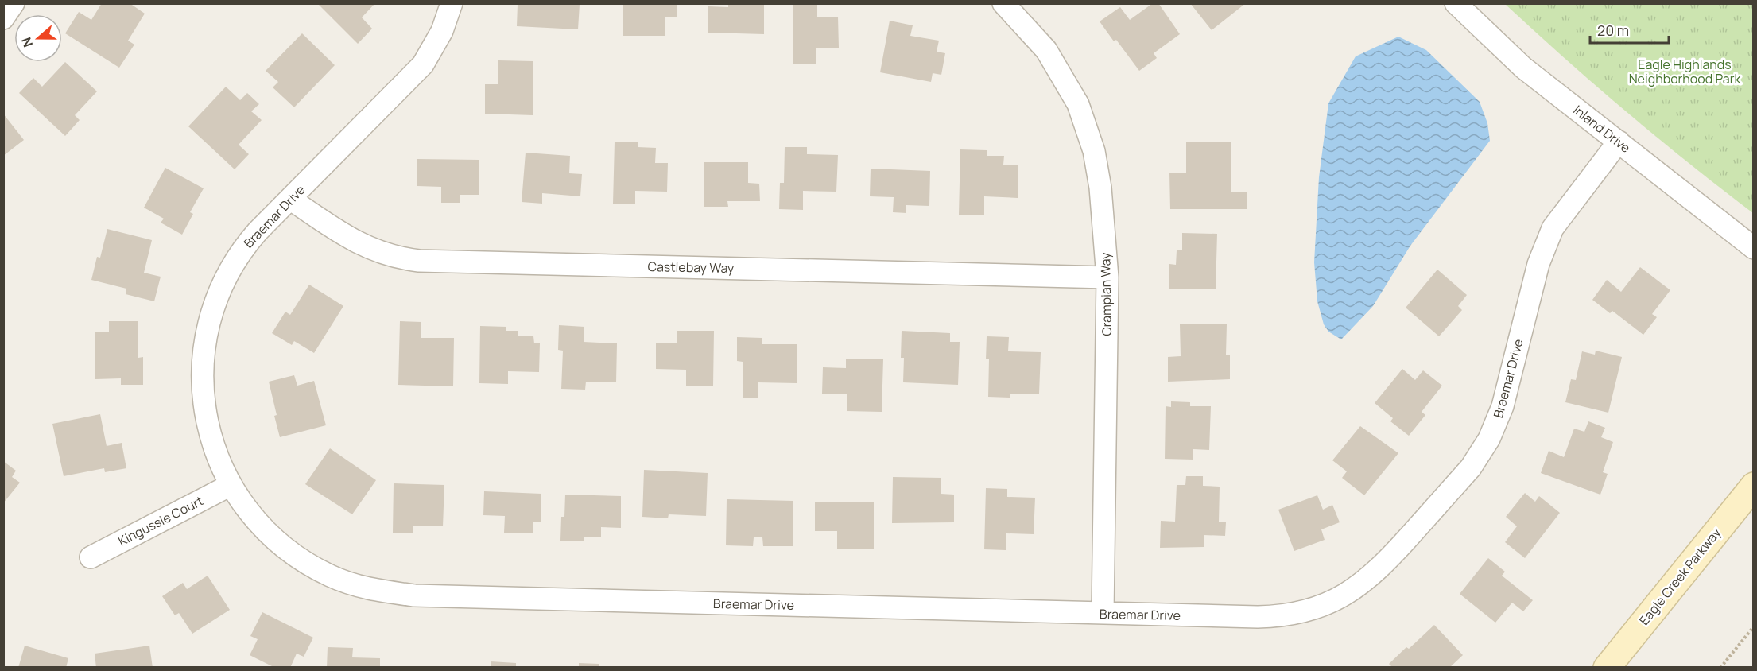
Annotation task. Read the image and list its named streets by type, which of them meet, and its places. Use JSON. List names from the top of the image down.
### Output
{
  "streets": {
    "main road": ["Eagle Creek Parkway"],
    "street": [
      "Inland Drive",
      "Braemar Drive",
      "Castlebay Way",
      "Grampian Way",
      "Kingussie Court"
    ]
  },
  "crossings": [
    ["Inland Drive", "Braemar Drive"],
    ["Braemar Drive", "Castlebay Way"],
    ["Braemar Drive", "Grampian Way"],
    ["Braemar Drive", "Kingussie Court"],
    ["Castlebay Way", "Grampian Way"]
  ],
  "parks": ["Eagle Highlands Neighborhood Park"],
  "scale_bar": "20 m",
  "north": "left"
}
